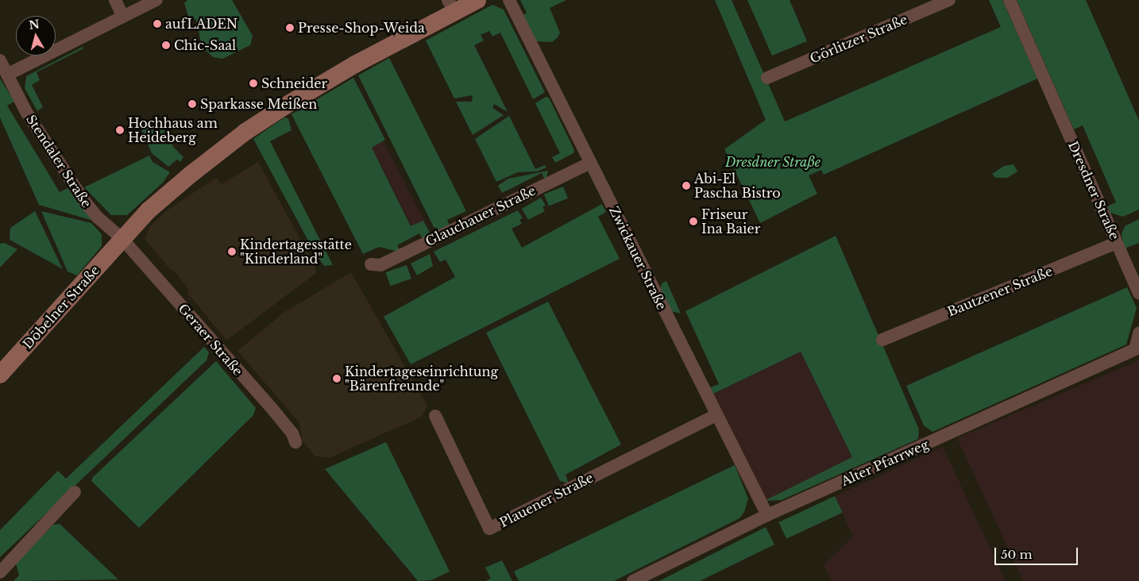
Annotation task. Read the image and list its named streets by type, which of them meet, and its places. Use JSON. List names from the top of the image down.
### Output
{
  "streets": {
    "street": [
      "Görlitzer Straße",
      "Stendaler Straße",
      "Dresdner Straße",
      "Glauchauer Straße",
      "Zwickauer Straße",
      "Bautzener Straße",
      "Döbelner Straße",
      "Geraer Straße",
      "Alter Pfarrweg",
      "Plauener Straße"
    ]
  },
  "crossings": [
    ["Stendaler Straße", "Döbelner Straße"],
    ["Stendaler Straße", "Geraer Straße"],
    ["Dresdner Straße", "Bautzener Straße"],
    ["Glauchauer Straße", "Zwickauer Straße"],
    ["Zwickauer Straße", "Alter Pfarrweg"],
    ["Zwickauer Straße", "Plauener Straße"],
    ["Döbelner Straße", "Geraer Straße"]
  ],
  "parks": ["Dresdner Straße"],
  "places": [
    "aufLADEN",
    "Presse-Shop-Weida",
    "Chic-Saal",
    "Schneider",
    "Sparkasse Meißen",
    "Hochhaus am Heideberg",
    "Abi-El Pascha Bistro",
    "Friseur Ina Baier",
    "Kindertagesstätte \"Kinderland\"",
    "Kindertageseinrichtung \"Bärenfreunde\""
  ],
  "scale_bar": "50 m",
  "north": "top"
}
